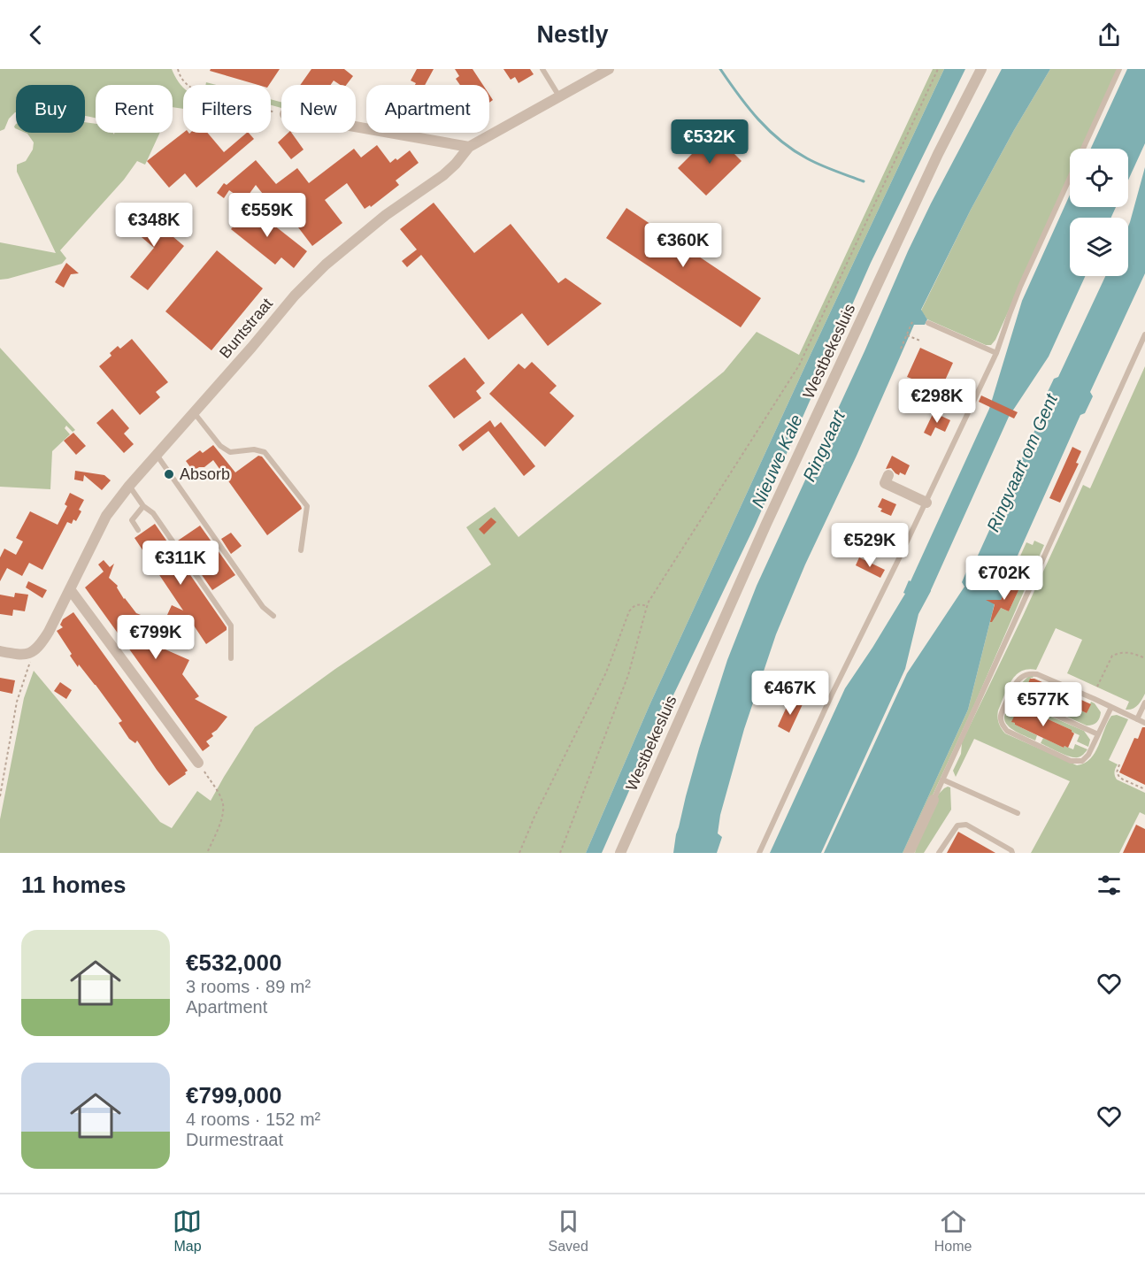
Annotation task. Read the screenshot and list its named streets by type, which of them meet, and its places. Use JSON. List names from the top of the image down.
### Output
{
  "streets": {
    "street": ["Buntstraat", "Westbekesluis"]
  },
  "water": ["Ringvaart", "Nieuwe Kale", "Ringvaart om Gent"],
  "places": ["Absorb"],
  "page": {
    "header": "Nestly",
    "chip": [
      "Buy",
      "Rent",
      "Filters",
      "New",
      "Apartment"
    ],
    "price": [
      "€532K",
      "€559K",
      "€348K",
      "€360K",
      "€298K",
      "€529K",
      "€311K",
      "€702K",
      "€799K",
      "€467K",
      "€577K"
    ],
    "heading": "11 homes",
    "list": [
      {
        "name": "€532,000",
        "note": "3 rooms · 89 m² · Apartment"
      },
      {
        "name": "€799,000",
        "note": "4 rooms · 152 m² · Durmestraat"
      }
    ],
    "tabs": ["Map", "Saved", "Home"]
  }
}
